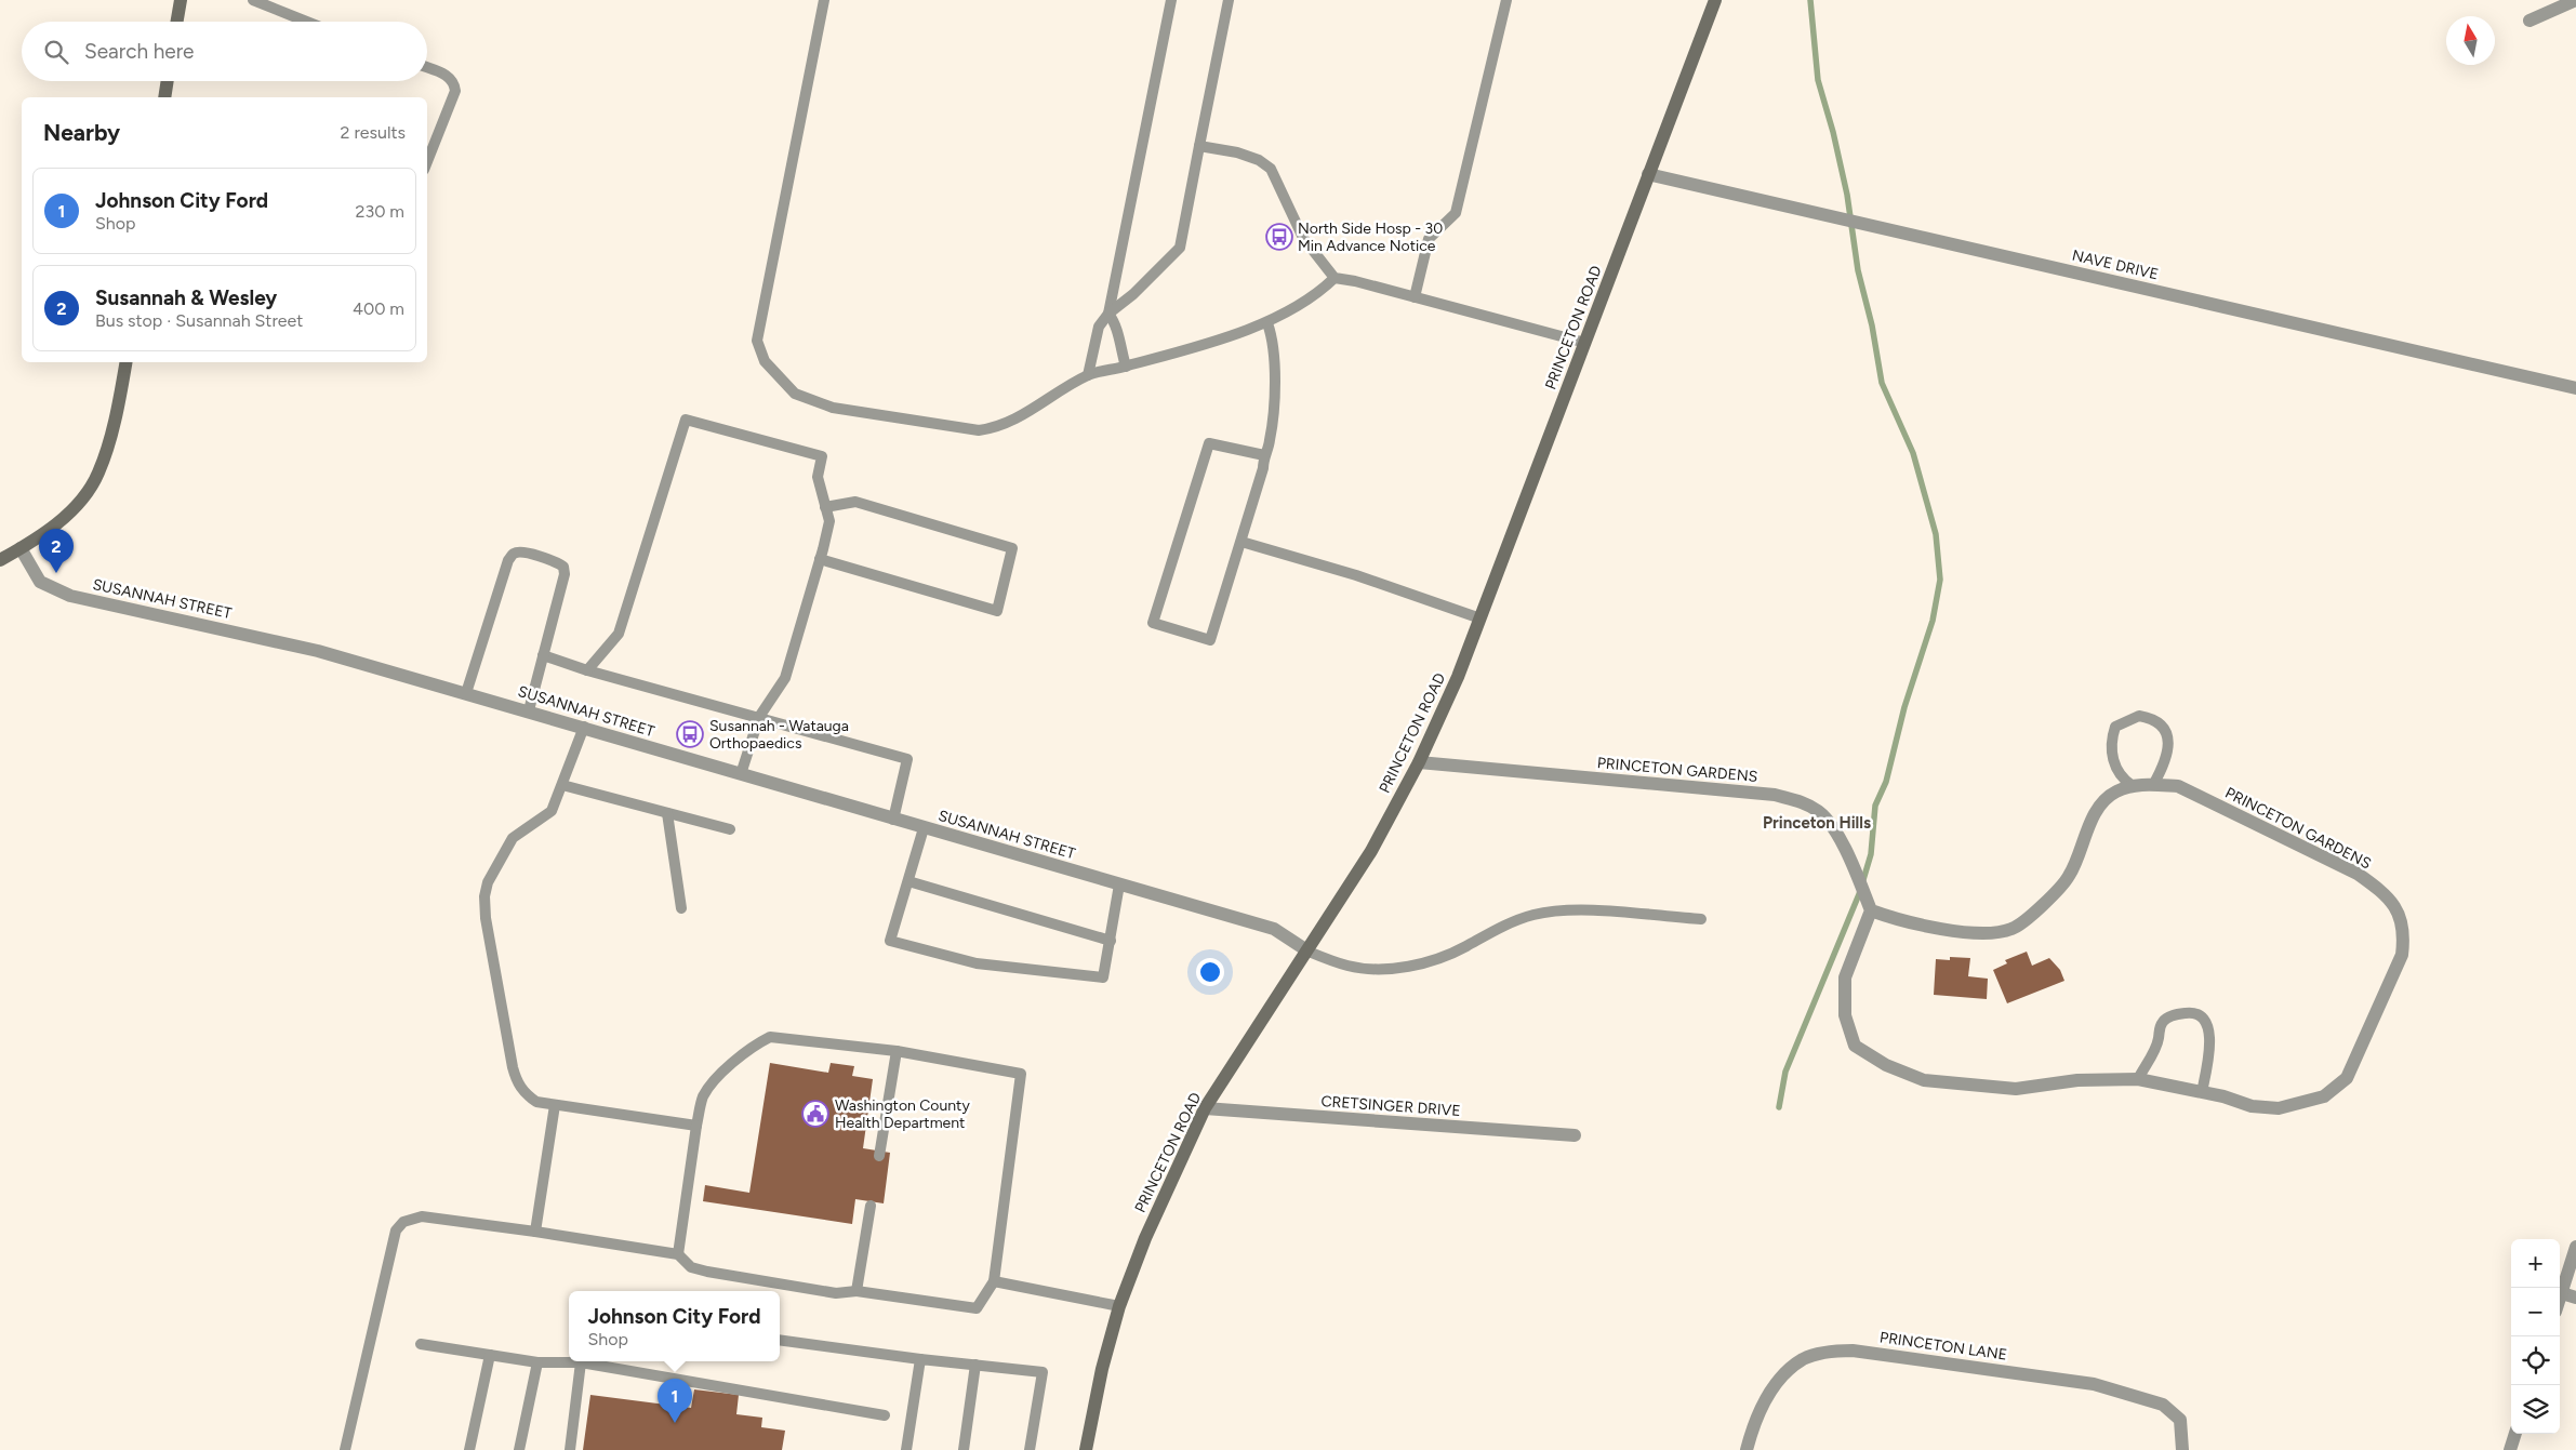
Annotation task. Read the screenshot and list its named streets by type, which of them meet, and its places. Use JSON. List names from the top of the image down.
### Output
{
  "streets": {
    "street": [
      "NAVE DRIVE",
      "PRINCETON ROAD",
      "SUSANNAH STREET",
      "PRINCETON GARDENS",
      "CRETSINGER DRIVE",
      "PRINCETON LANE"
    ]
  },
  "crossings": [
    ["NAVE DRIVE", "PRINCETON ROAD"],
    ["PRINCETON ROAD", "SUSANNAH STREET"],
    ["PRINCETON ROAD", "PRINCETON GARDENS"],
    ["PRINCETON ROAD", "CRETSINGER DRIVE"]
  ],
  "districts": ["Princeton Hills"],
  "places": {
    "bus stop": ["North Side Hosp - 30 Min Advance Notice", "Susannah - Watauga Orthopaedics"],
    "public building": ["Washington County Health Department"]
  },
  "north": "top",
  "page": {
    "search": "Search here",
    "heading": ["Nearby", "2 results"],
    "list": [
      {
        "mark": "1",
        "name": "Johnson City Ford",
        "note": "Shop",
        "value": "230 m"
      },
      {
        "mark": "2",
        "name": "Susannah & Wesley",
        "note": "Bus stop · Susannah Street",
        "value": "400 m"
      }
    ],
    "pins": ["2", "1"],
    "map_buttons": ["+", "−"],
    "popup": ["Johnson City Ford", "Shop"]
  }
}
